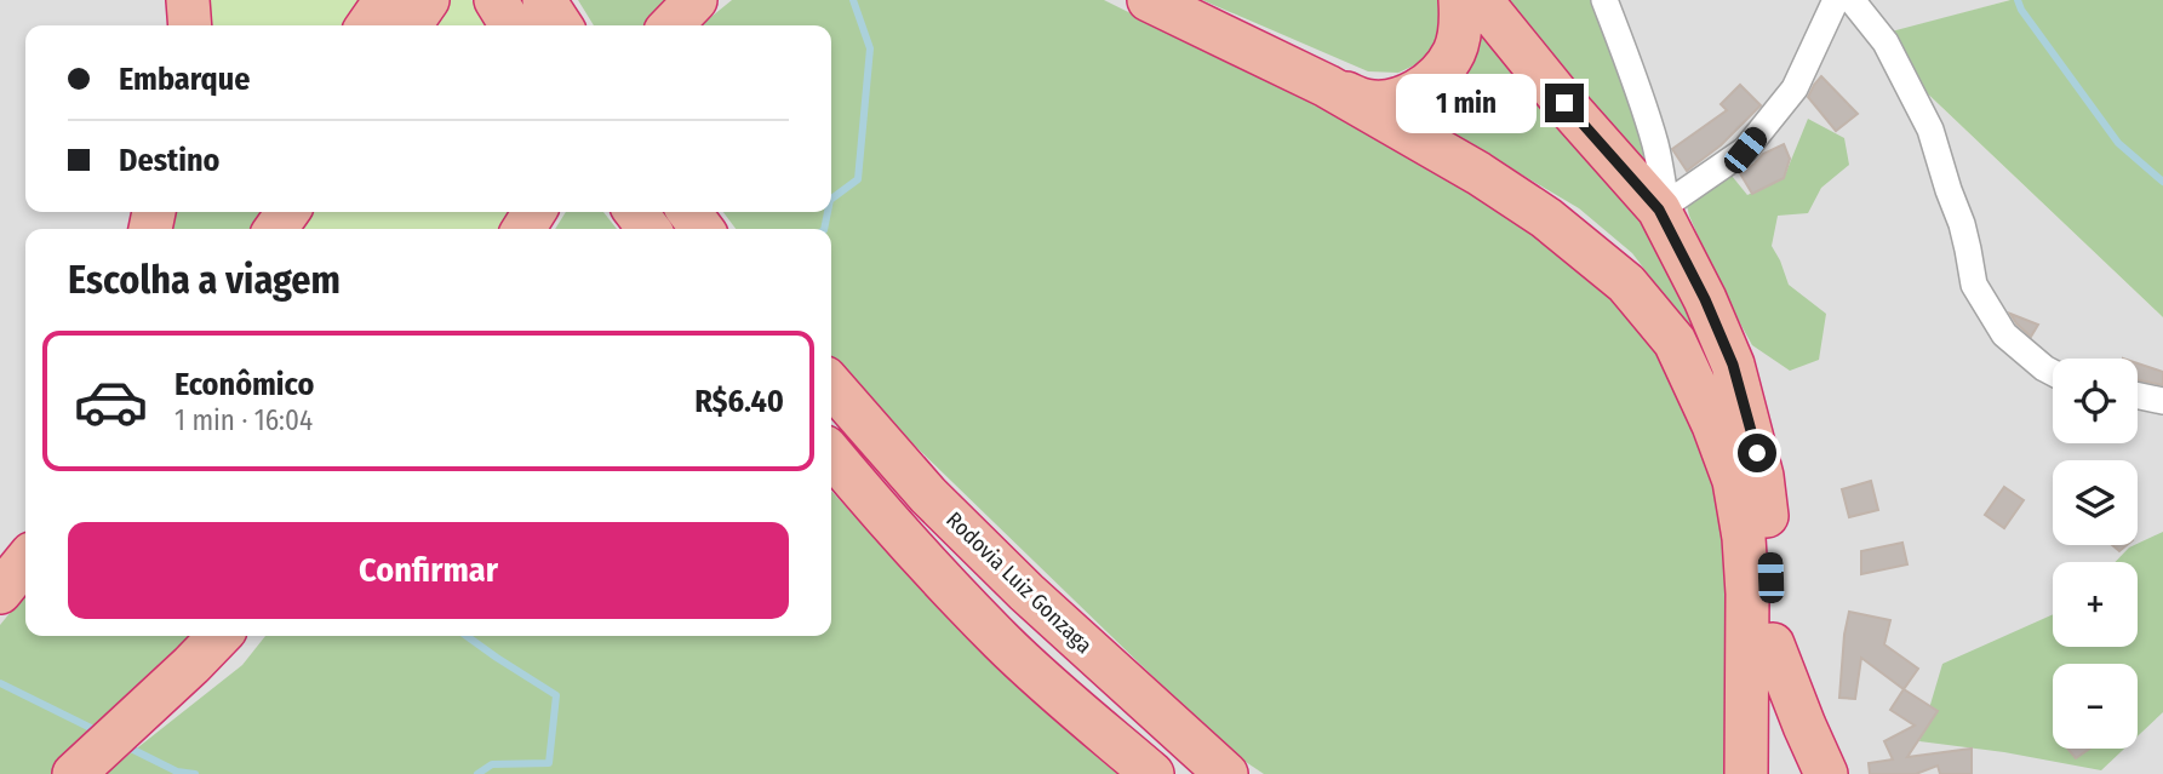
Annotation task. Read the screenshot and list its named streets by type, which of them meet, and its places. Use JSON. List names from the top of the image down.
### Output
{
  "streets": {
    "highway": ["Rodovia Luiz Gonzaga"]
  },
  "page": {
    "banner": ["Embarque", "Destino"],
    "bubble": "1 min",
    "heading": "Escolha a viagem",
    "list": [
      {
        "name": "Econômico",
        "note": "1 min · 16:04",
        "value": "R$6.40"
      }
    ],
    "map_buttons": ["+", "−"],
    "buttons": "Confirmar"
  }
}
